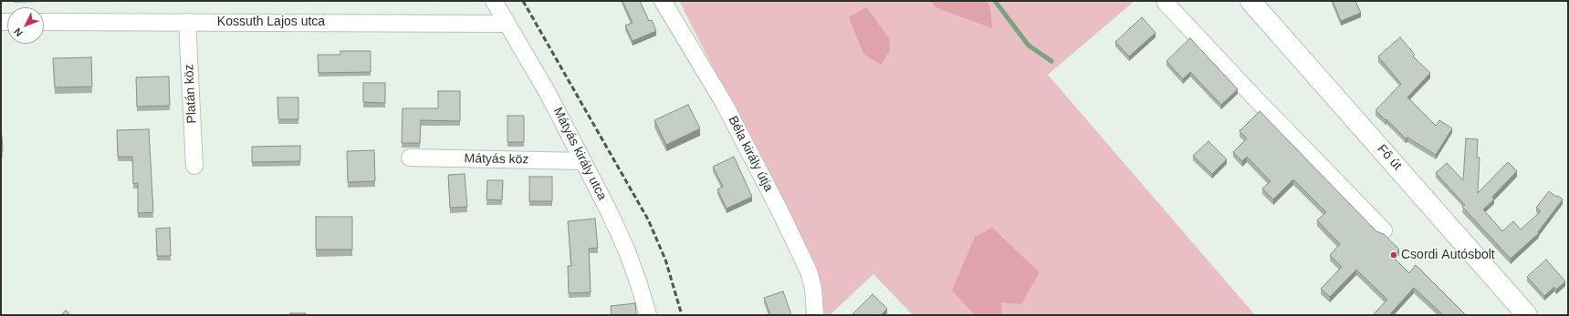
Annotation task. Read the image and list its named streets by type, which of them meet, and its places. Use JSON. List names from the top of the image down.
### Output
{
  "streets": {
    "main road": ["Fő út"],
    "street": [
      "Kossuth Lajos utca",
      "Platán köz",
      "Mátyás király utca",
      "Béla király útja",
      "Mátyás köz"
    ]
  },
  "crossings": [
    ["Kossuth Lajos utca", "Platán köz"],
    ["Kossuth Lajos utca", "Mátyás király utca"],
    ["Mátyás király utca", "Mátyás köz"]
  ],
  "places": ["Csordi Autósbolt"],
  "north": "bottom left"
}
